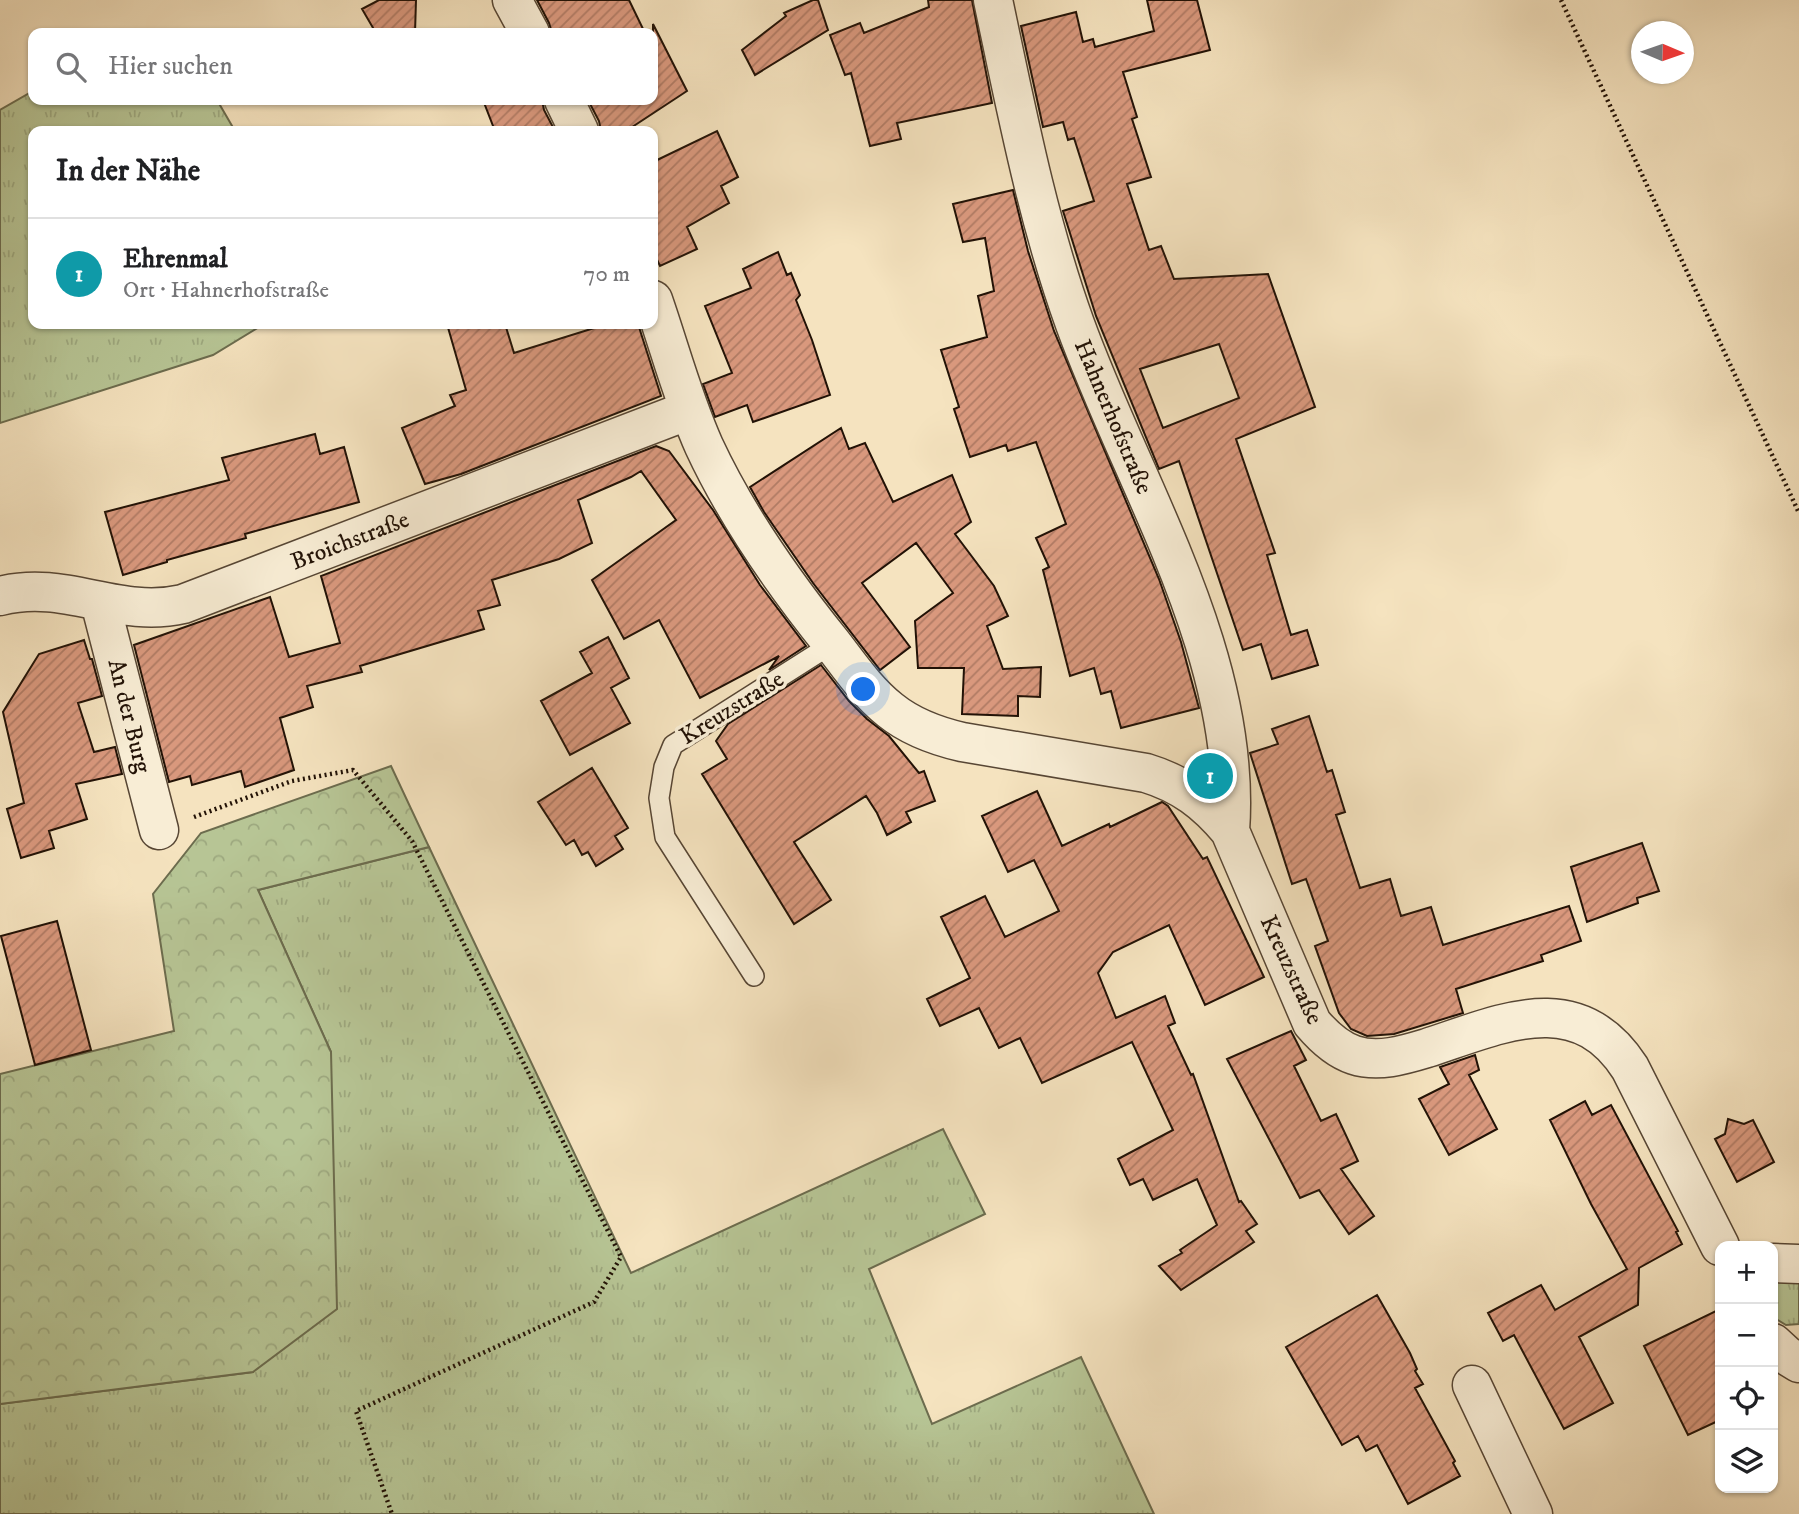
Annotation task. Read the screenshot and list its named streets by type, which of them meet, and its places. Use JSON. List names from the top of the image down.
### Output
{
  "streets": {
    "street": [
      "Hahnerhofstraße",
      "Broichstraße",
      "Kreuzstraße",
      "An der Burg"
    ]
  },
  "crossings": [
    ["Hahnerhofstraße", "Kreuzstraße"],
    ["Broichstraße", "Kreuzstraße"],
    ["Broichstraße", "An der Burg"]
  ],
  "north": "right",
  "page": {
    "search": "Hier suchen",
    "heading": "In der Nähe",
    "list": [
      {
        "mark": "1",
        "name": "Ehrenmal",
        "note": "Ort · Hahnerhofstraße",
        "value": "70 m"
      }
    ],
    "pins": "1",
    "map_buttons": ["+", "−"]
  }
}
